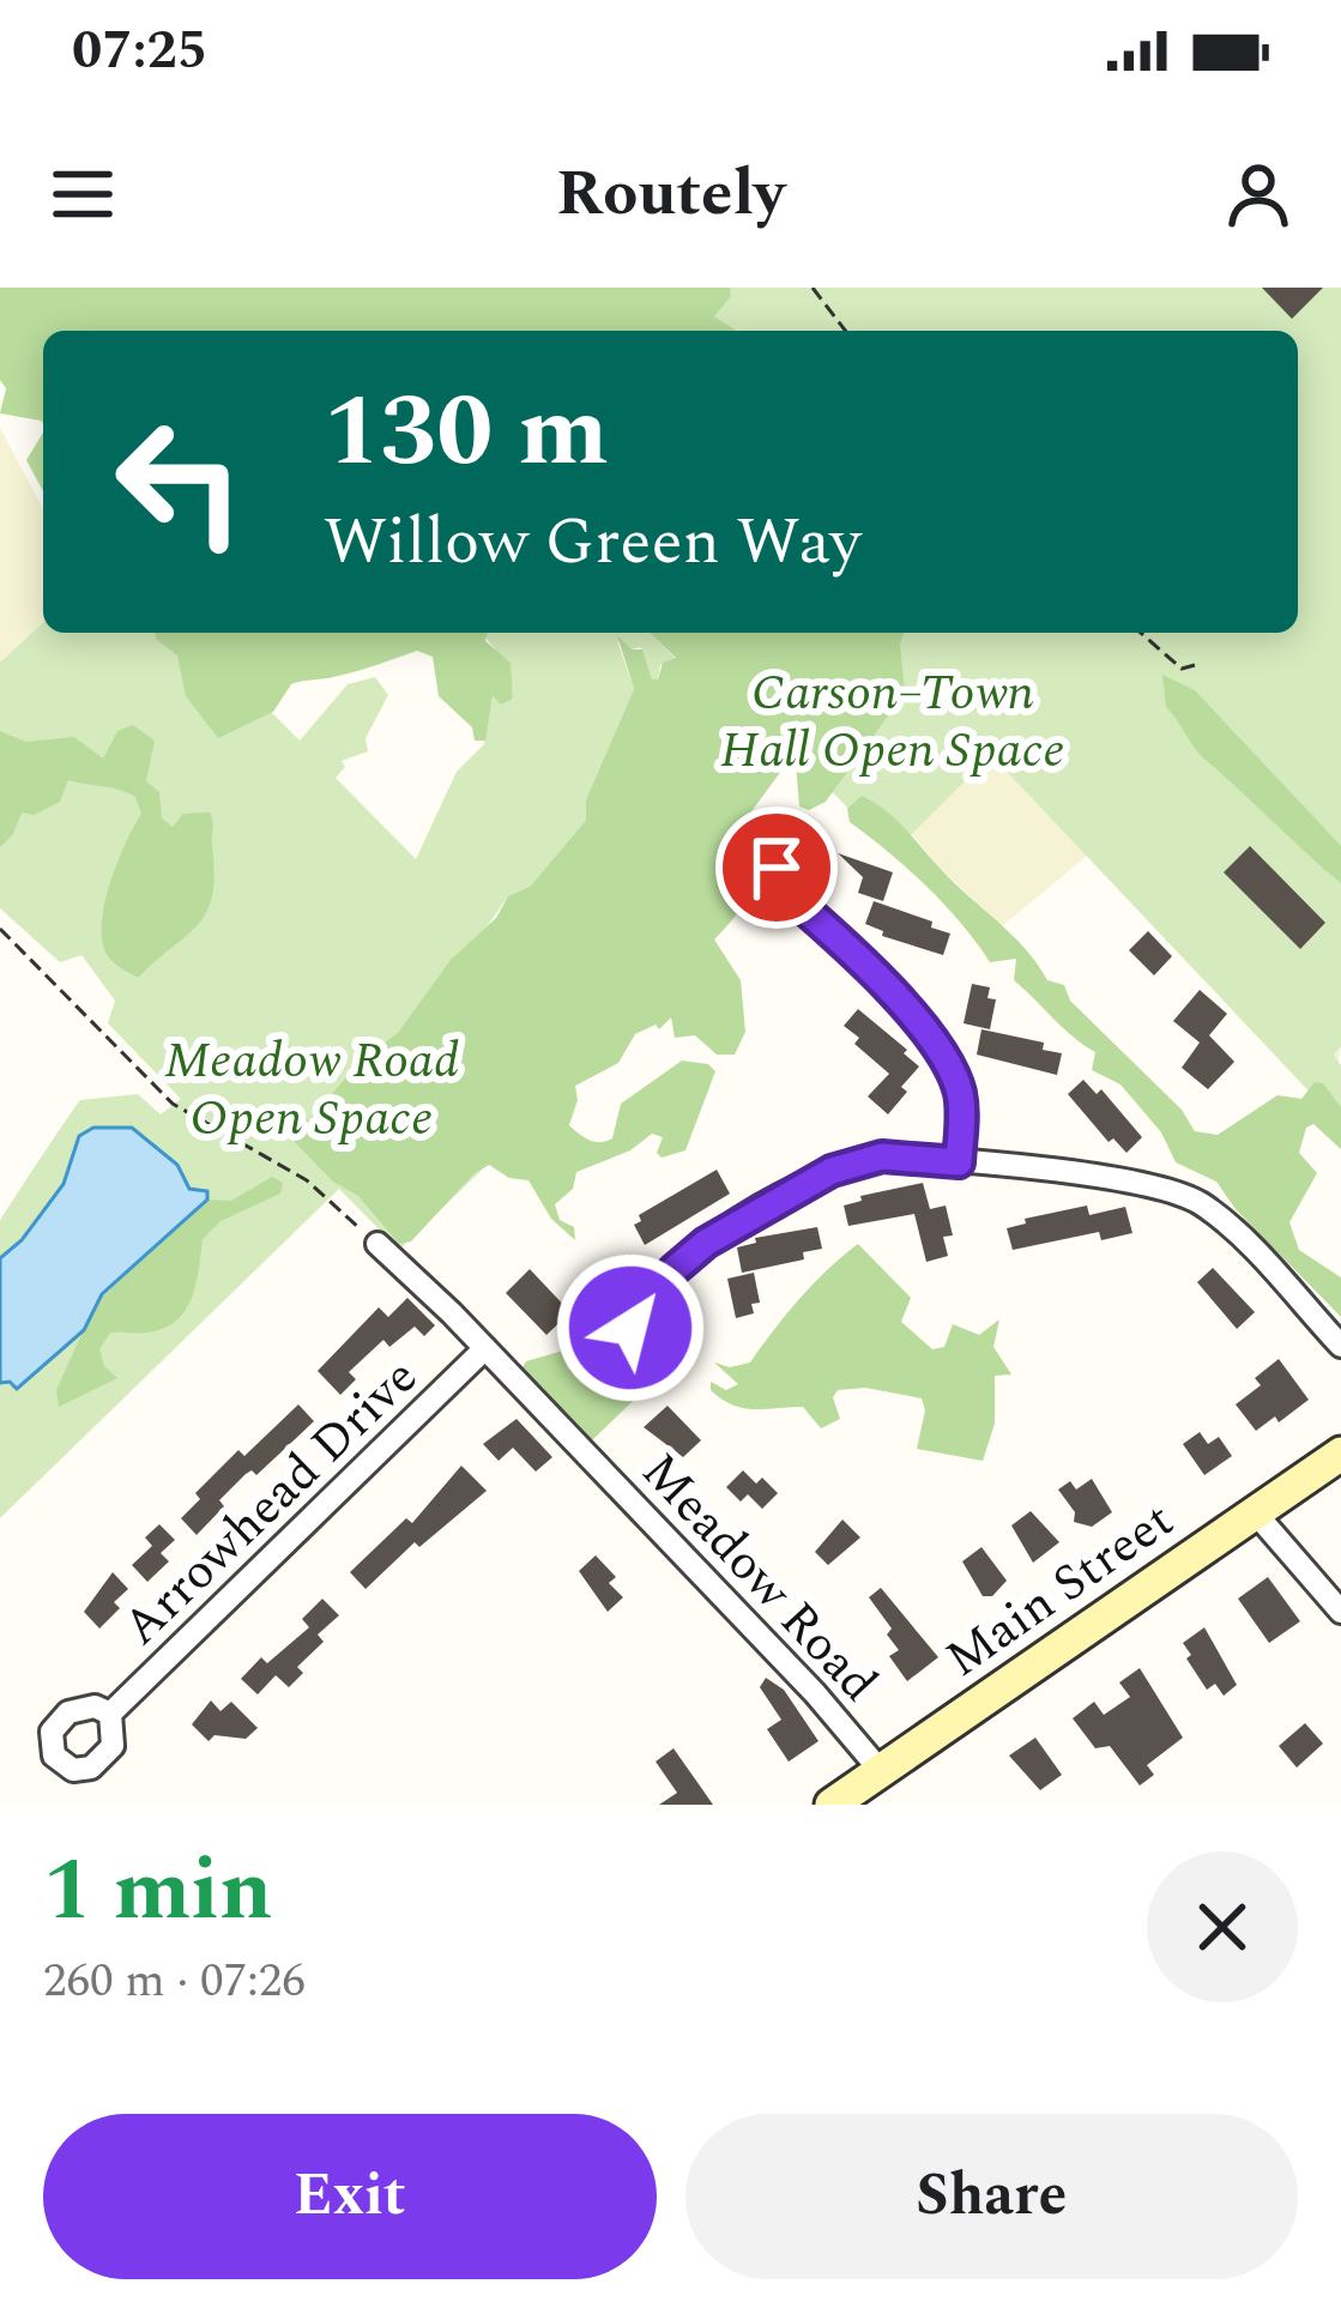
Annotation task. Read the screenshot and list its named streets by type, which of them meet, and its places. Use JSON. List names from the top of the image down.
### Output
{
  "streets": {
    "main road": ["Main Street"],
    "street": ["Arrowhead Drive", "Meadow Road"]
  },
  "crossings": [
    ["Arrowhead Drive", "Meadow Road"],
    ["Meadow Road", "Main Street"]
  ],
  "parks": ["Carson–Town Hall Open Space", "Meadow Road Open Space"],
  "page": {
    "status": "07:25",
    "header": "Routely",
    "turn": ["130 m", "Willow Green Way"],
    "heading": ["1 min", "260 m · 07:26"],
    "buttons": ["Exit", "Share"]
  }
}
